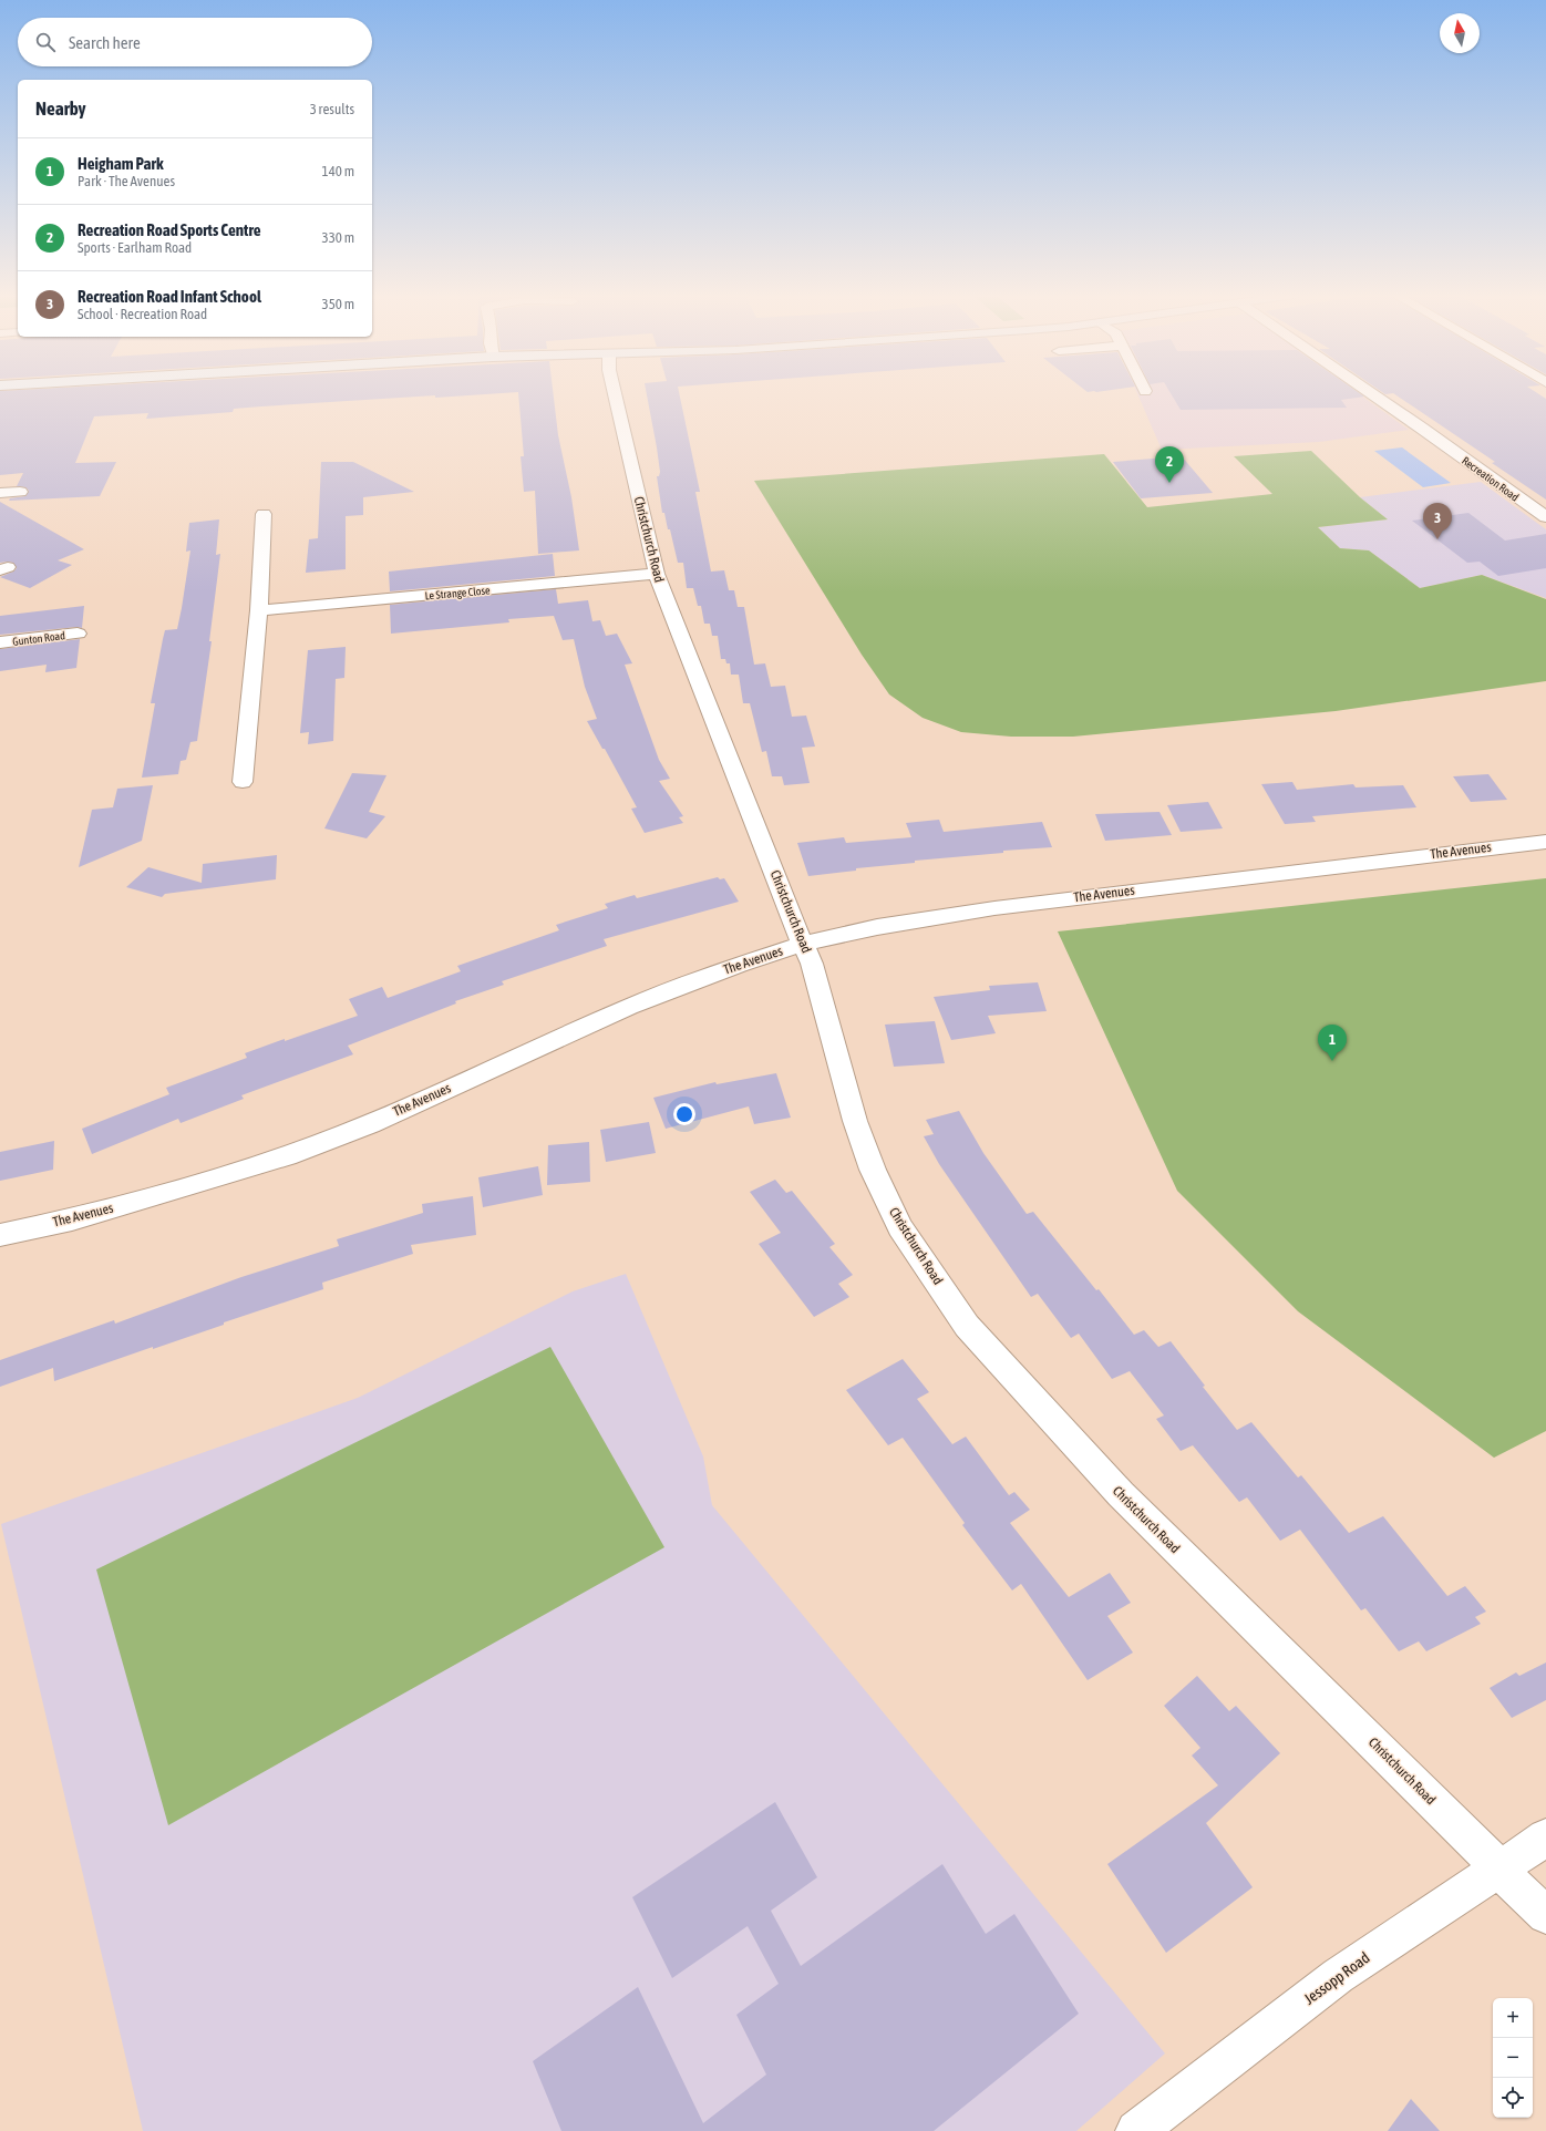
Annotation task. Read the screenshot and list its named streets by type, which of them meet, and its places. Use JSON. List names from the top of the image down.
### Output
{
  "streets": {
    "street": [
      "Recreation Road",
      "Christchurch Road",
      "Le Strange Close",
      "Gunton Road",
      "The Avenues",
      "Jessopp Road"
    ]
  },
  "crossings": [
    ["Christchurch Road", "Le Strange Close"],
    ["Christchurch Road", "The Avenues"],
    ["Christchurch Road", "Jessopp Road"]
  ],
  "north": "top",
  "page": {
    "search": "Search here",
    "heading": ["Nearby", "3 results"],
    "list": [
      {
        "mark": "1",
        "name": "Heigham Park",
        "note": "Park · The Avenues",
        "value": "140 m"
      },
      {
        "mark": "2",
        "name": "Recreation Road Sports Centre",
        "note": "Sports · Earlham Road",
        "value": "330 m"
      },
      {
        "mark": "3",
        "name": "Recreation Road Infant School",
        "note": "School · Recreation Road",
        "value": "350 m"
      }
    ],
    "pins": ["2", "3", "1"],
    "map_buttons": ["+", "−"]
  }
}
